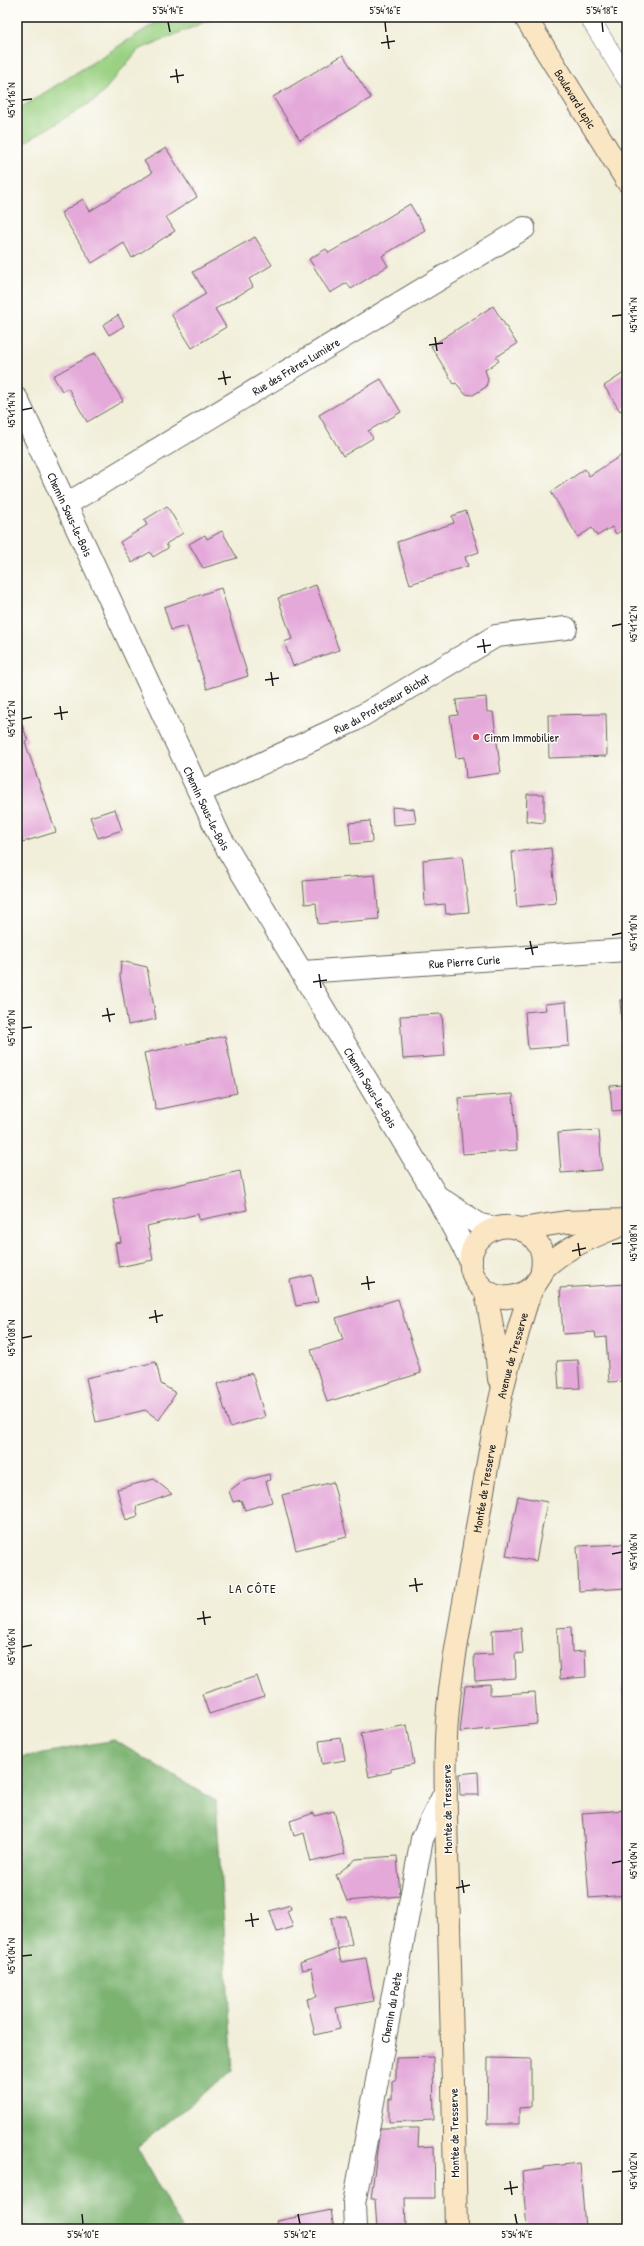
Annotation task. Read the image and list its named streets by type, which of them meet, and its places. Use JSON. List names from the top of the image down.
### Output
{
  "streets": {
    "street": [
      "Boulevard Lepic",
      "Rue des Frères Lumière",
      "Chemin Sous-le-Bois",
      "Rue du Professeur Bichat",
      "Rue Pierre Curie",
      "Avenue de Tresserve",
      "Montée de Tresserve",
      "Chemin du Poète"
    ]
  },
  "crossings": [
    ["Rue des Frères Lumière", "Chemin Sous-le-Bois"],
    ["Chemin Sous-le-Bois", "Rue du Professeur Bichat"],
    ["Chemin Sous-le-Bois", "Rue Pierre Curie"],
    ["Chemin Sous-le-Bois", "Avenue de Tresserve"],
    ["Avenue de Tresserve", "Montée de Tresserve"],
    ["Montée de Tresserve", "Chemin du Poète"]
  ],
  "districts": ["LA CÔTE"],
  "places": ["Cimm Immobilier"],
  "coordinates": [
    "5°54'14\"E",
    "5°54'16\"E",
    "5°54'18\"E",
    "45°41'16\"N",
    "45°41'14\"N",
    "45°41'12\"N",
    "45°41'10\"N",
    "45°41'08\"N",
    "45°41'06\"N",
    "45°41'04\"N",
    "45°41'02\"N",
    "5°54'10\"E",
    "5°54'12\"E"
  ]
}
